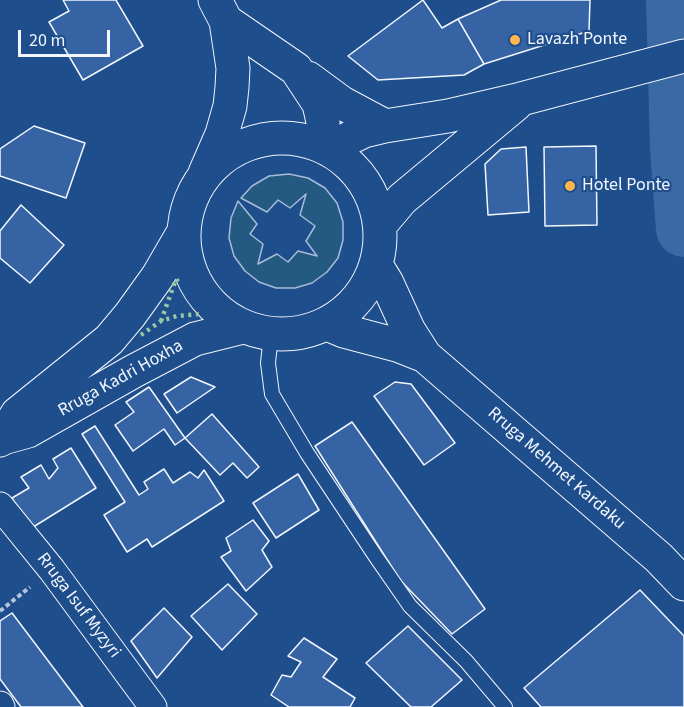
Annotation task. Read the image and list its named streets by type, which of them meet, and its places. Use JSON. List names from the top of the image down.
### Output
{
  "streets": {
    "main road": ["Rruga Kadri Hoxha", "Rruga Mehmet Kardaku"],
    "street": ["Rruga Isuf Myzyri"]
  },
  "crossings": [
    ["Rruga Kadri Hoxha", "Rruga Mehmet Kardaku"]
  ],
  "places": ["Lavazh Ponte", "Hotel Ponte"],
  "scale_bar": "20 m"
}
